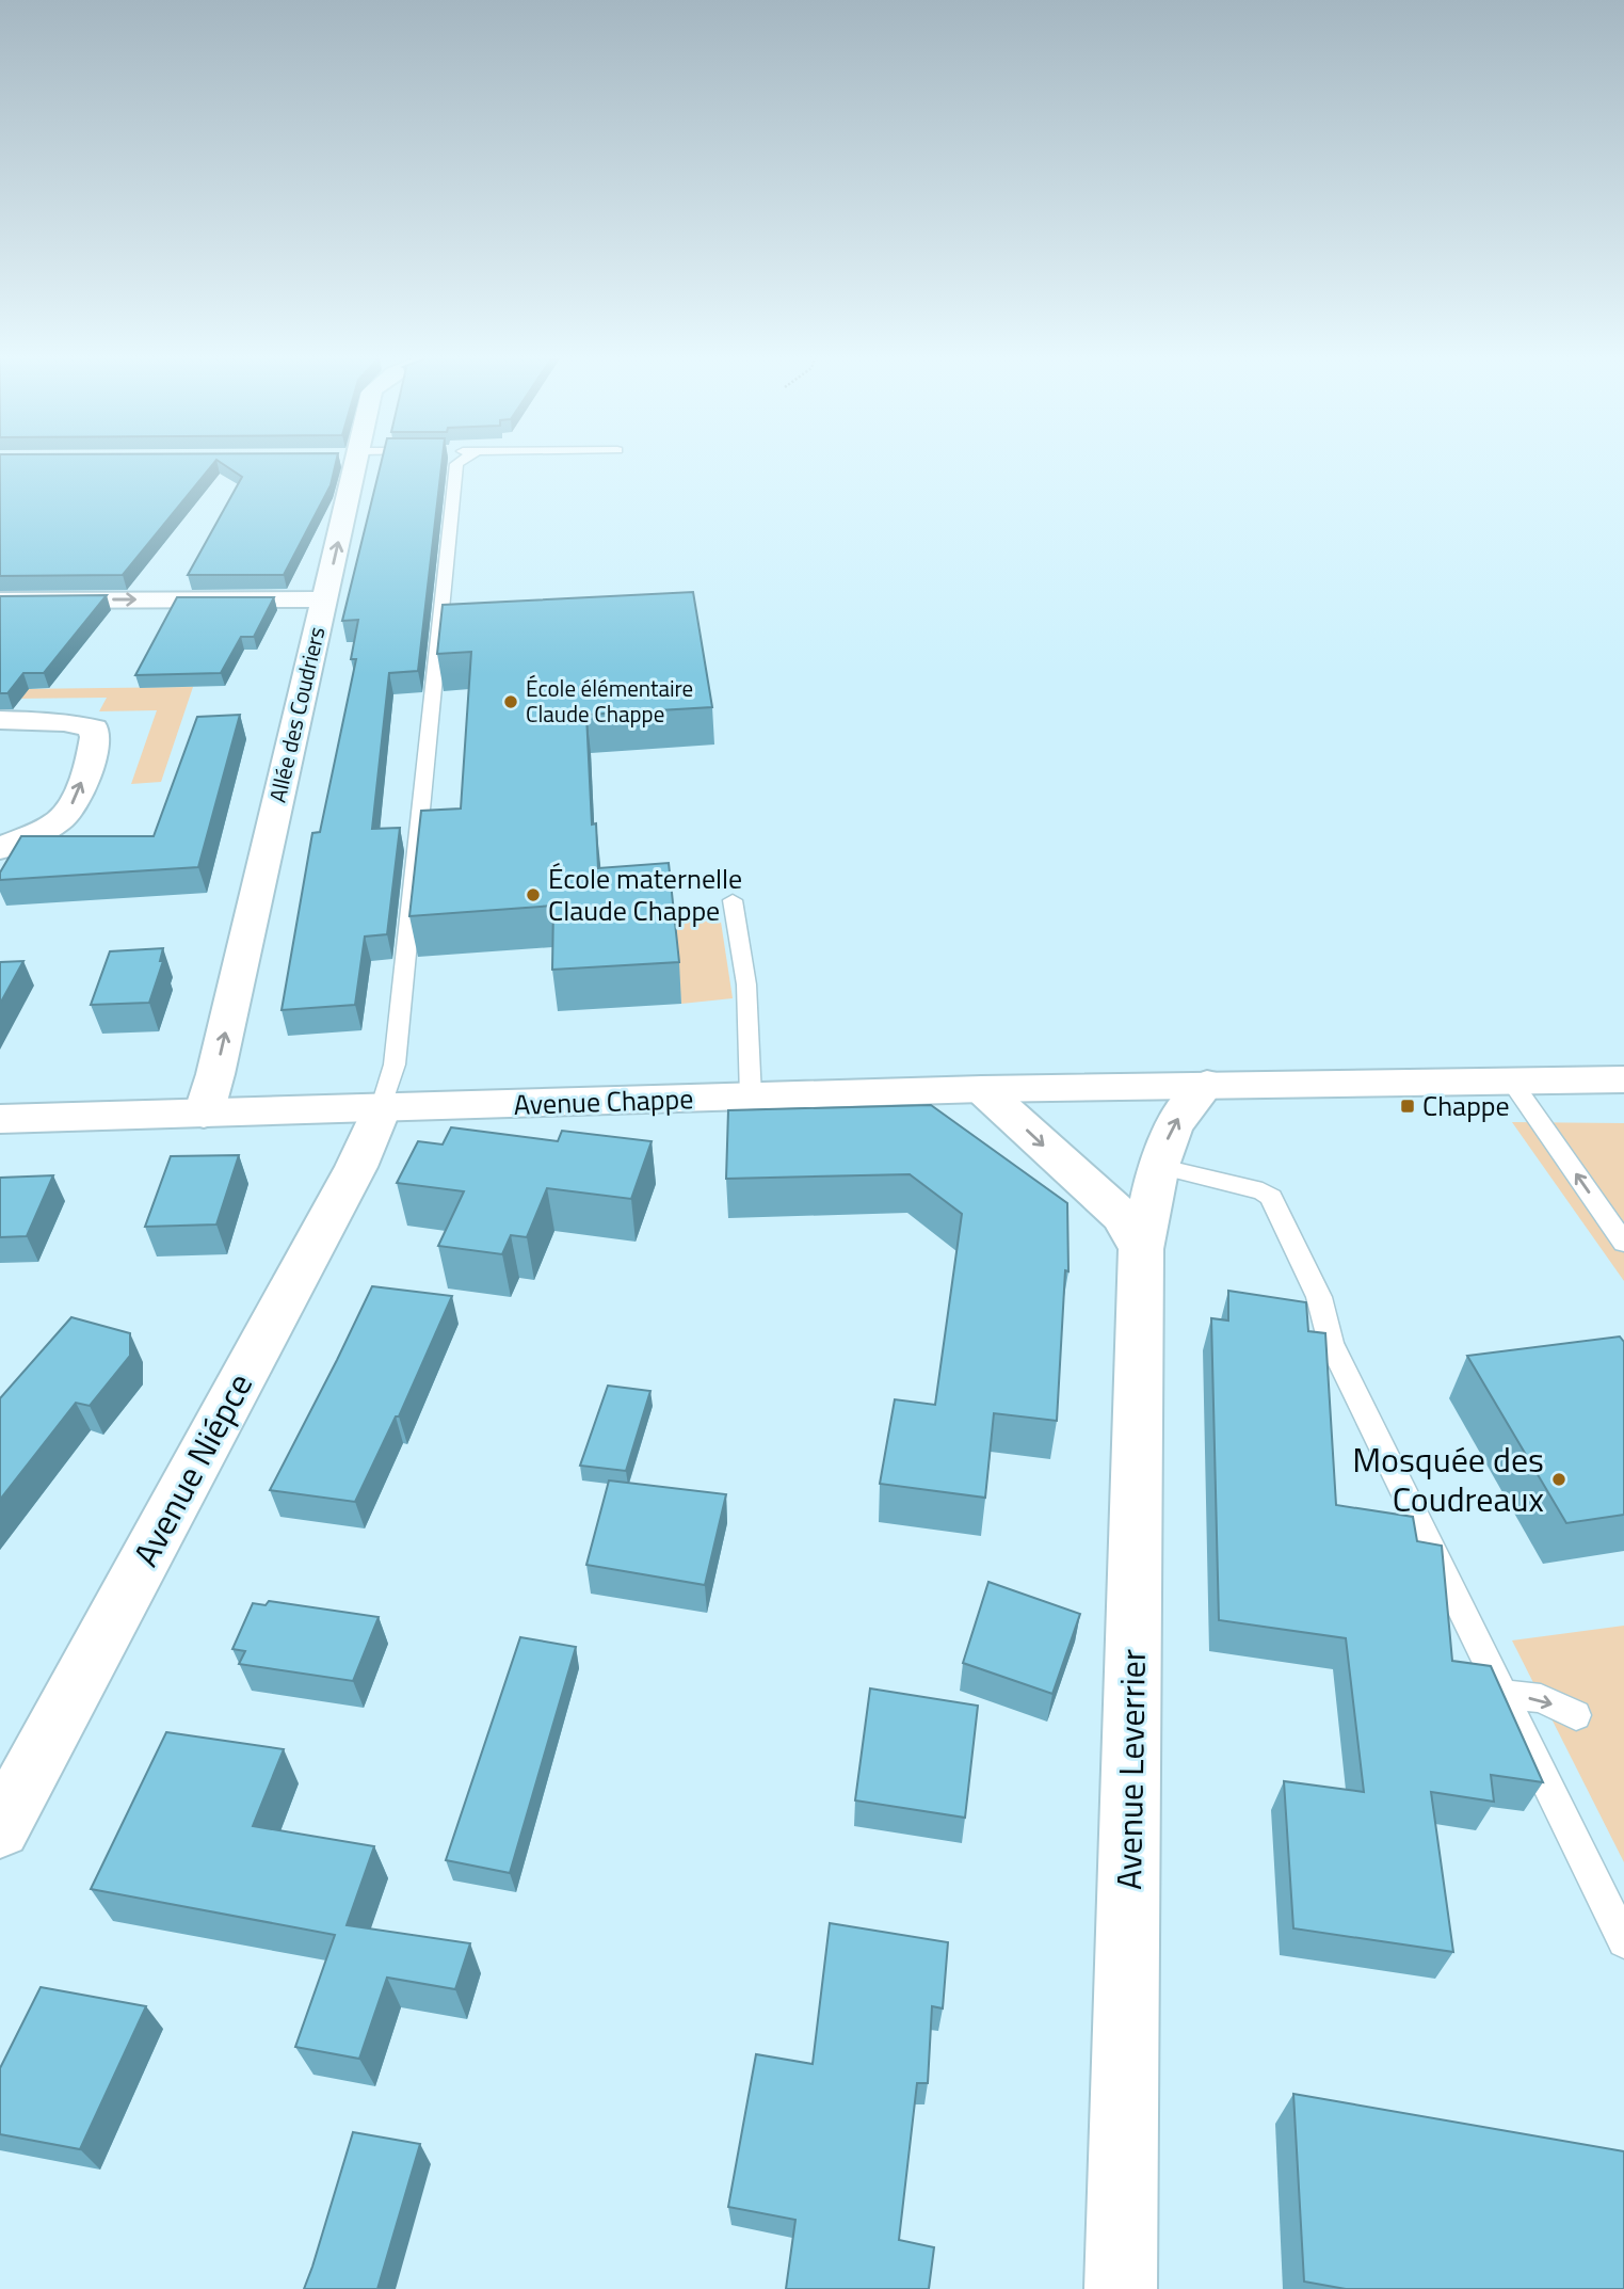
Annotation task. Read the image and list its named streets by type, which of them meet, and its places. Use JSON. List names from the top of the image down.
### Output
{
  "streets": {
    "street": [
      "Allée des Coudriers",
      "Avenue Chappe",
      "Avenue Niépce",
      "Avenue Leverrier"
    ]
  },
  "crossings": [
    ["Allée des Coudriers", "Avenue Chappe"],
    ["Avenue Chappe", "Avenue Niépce"],
    ["Avenue Chappe", "Avenue Leverrier"]
  ],
  "one_way": ["Allée des Coudriers"],
  "places": {
    "other": ["École élémentaire Claude Chappe", "École maternelle Claude Chappe", "Mosquée des Coudreaux"],
    "transit": ["Chappe"]
  }
}
